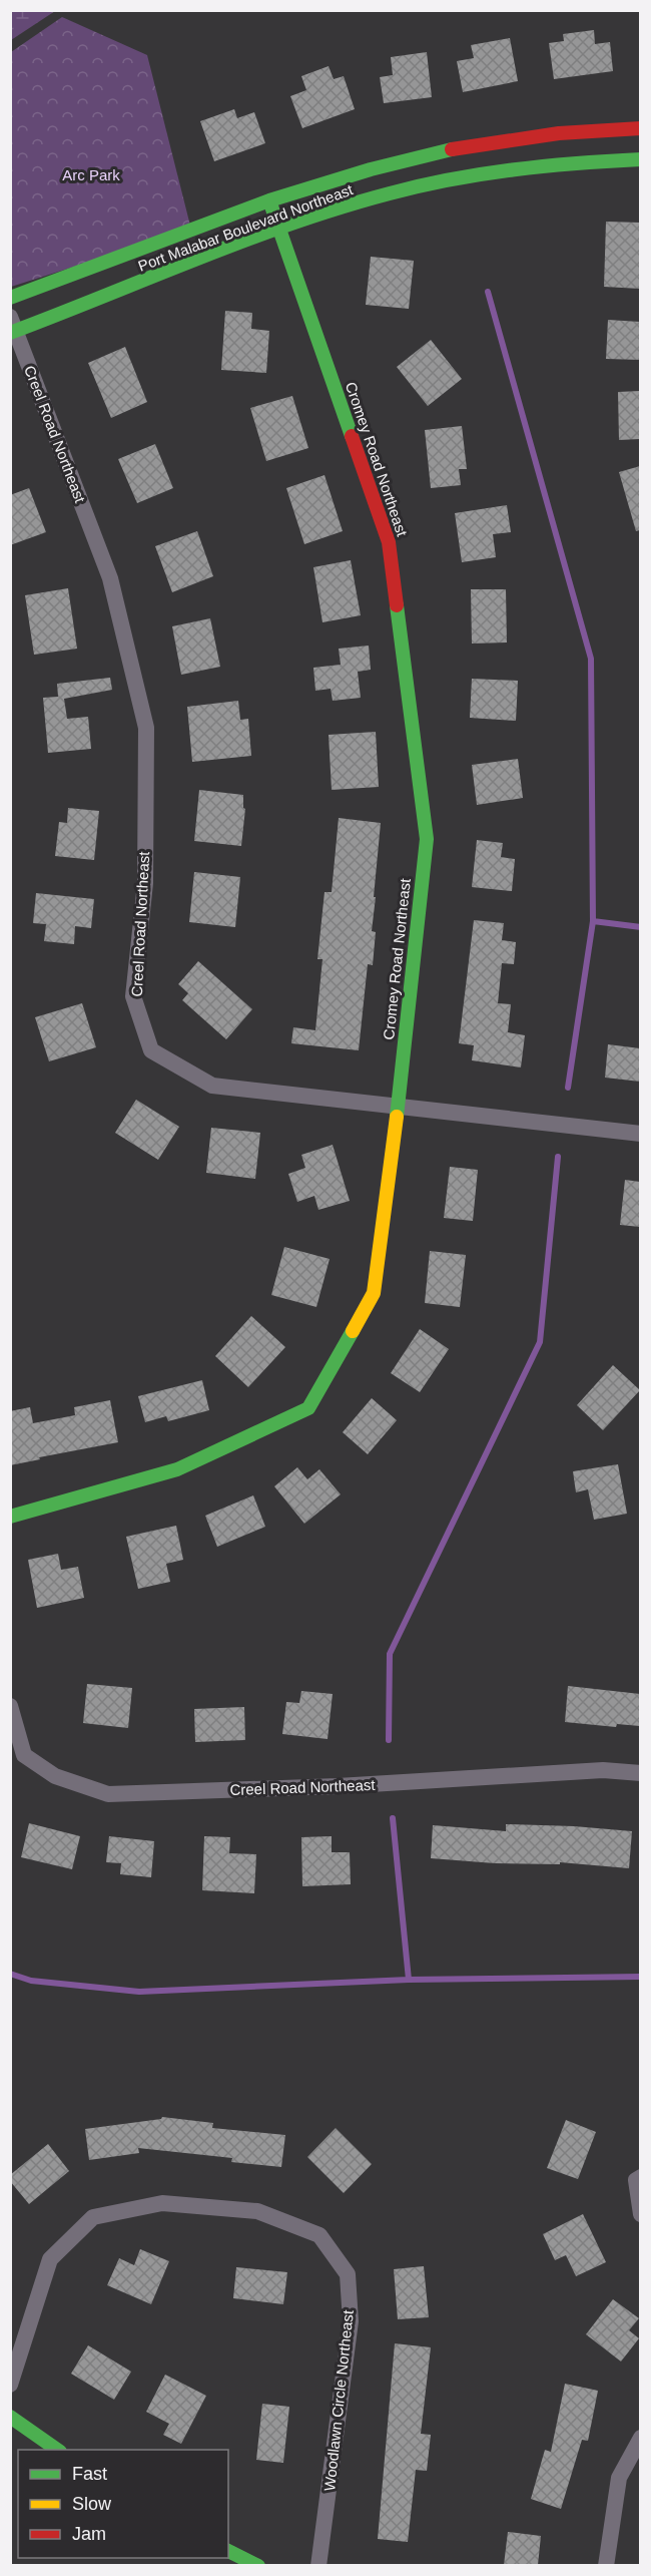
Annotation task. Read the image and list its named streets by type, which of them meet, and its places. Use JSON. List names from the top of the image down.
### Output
{
  "streets": {
    "street": [
      "Port Malabar Boulevard Northeast",
      "Creel Road Northeast",
      "Cromey Road Northeast",
      "Woodlawn Circle Northeast"
    ]
  },
  "crossings": [
    ["Port Malabar Boulevard Northeast", "Creel Road Northeast"],
    ["Port Malabar Boulevard Northeast", "Cromey Road Northeast"],
    ["Creel Road Northeast", "Cromey Road Northeast"]
  ],
  "parks": ["Arc Park"],
  "legend": ["Fast", "Slow", "Jam"]
}
